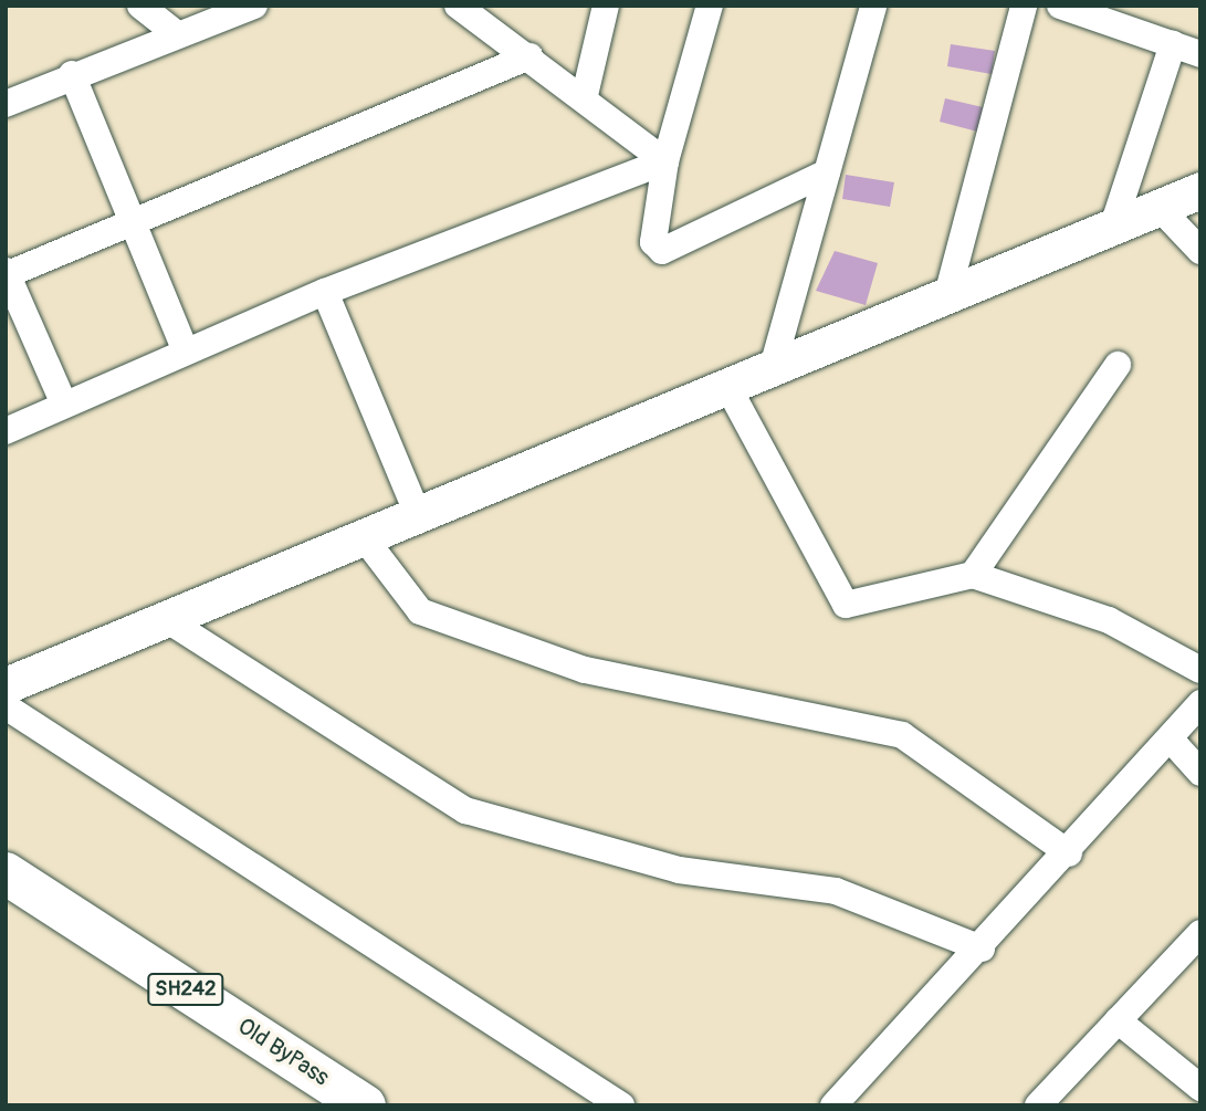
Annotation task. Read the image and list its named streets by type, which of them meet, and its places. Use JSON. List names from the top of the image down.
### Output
{
  "streets": {
    "main road": ["SH242", "Old ByPass"]
  }
}
